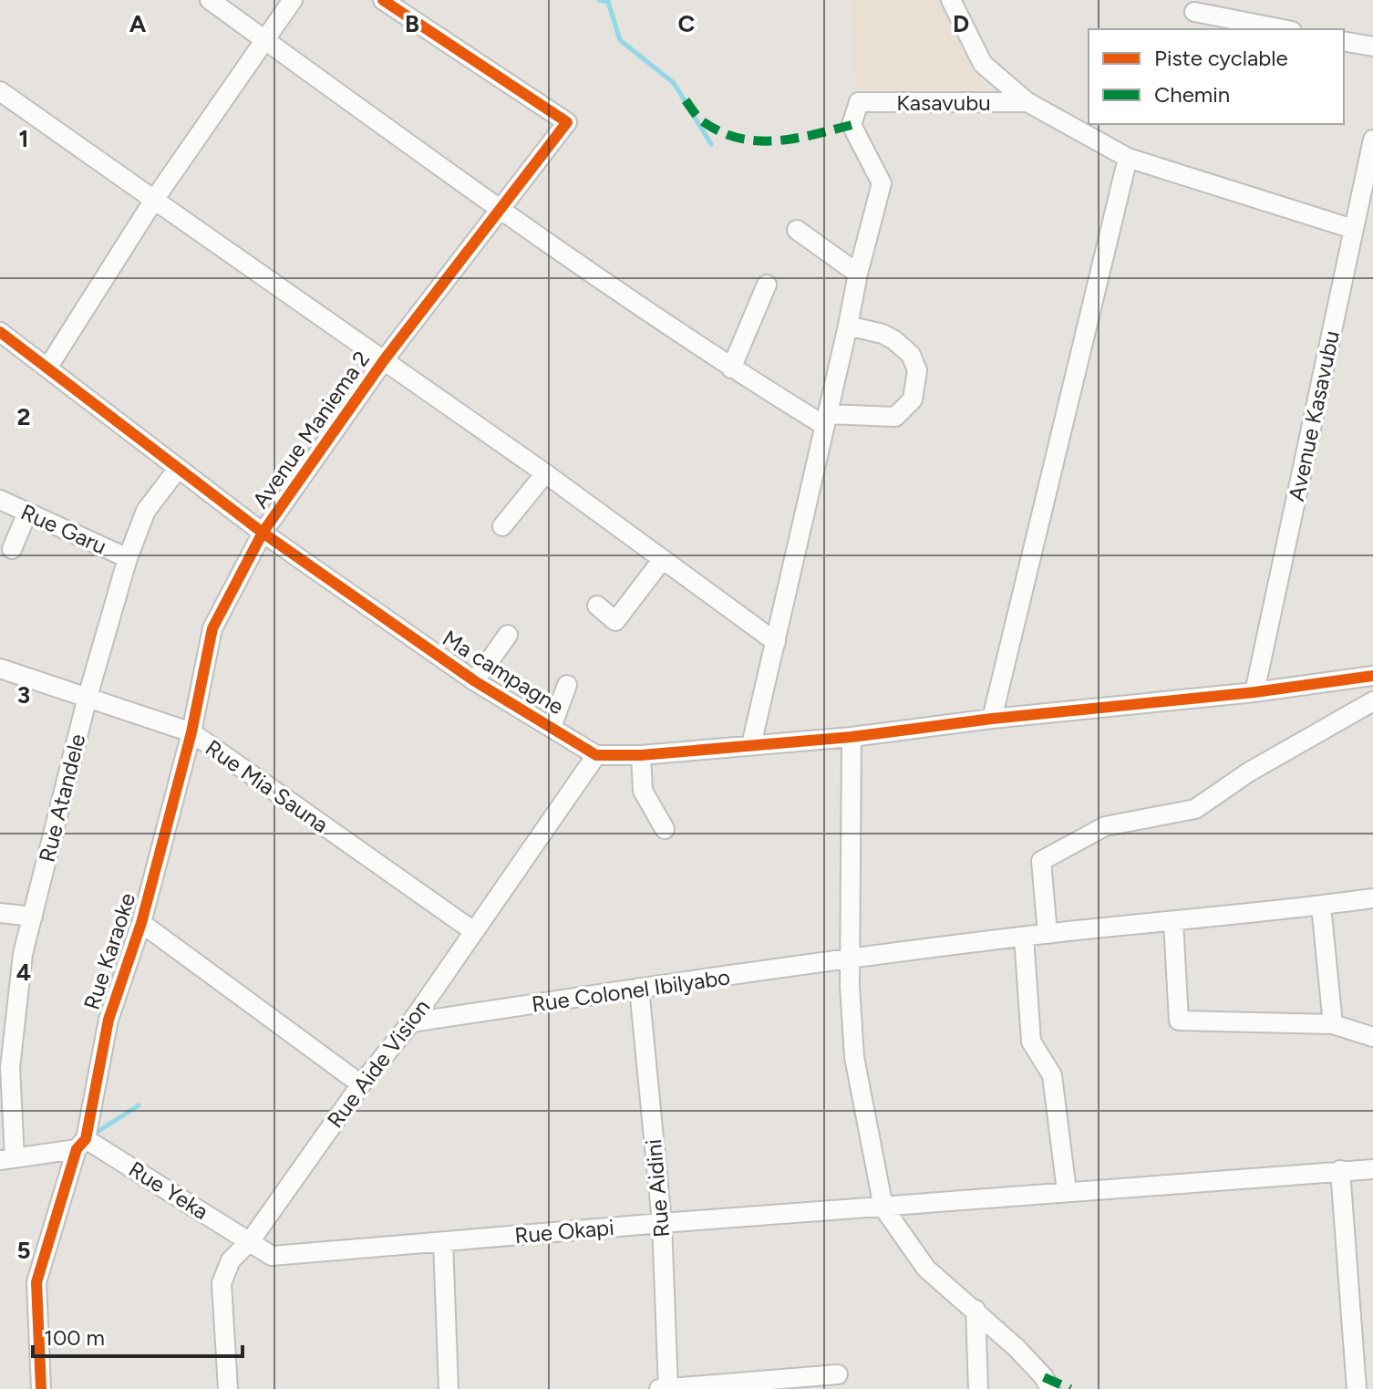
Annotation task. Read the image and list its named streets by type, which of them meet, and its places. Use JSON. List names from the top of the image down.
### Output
{
  "streets": {
    "street": [
      "Kasavubu",
      "Avenue Kasavubu",
      "Avenue Maniema 2",
      "Rue Garu",
      "Ma campagne",
      "Rue Mia Sauna",
      "Rue Atandele",
      "Rue Karaoke",
      "Rue Colonel Ibilyabo",
      "Rue Aide Vision",
      "Rue Aidini",
      "Rue Yeka",
      "Rue Okapi"
    ]
  },
  "crossings": [
    ["Avenue Maniema 2", "Ma campagne"],
    ["Avenue Maniema 2", "Rue Atandele"],
    ["Avenue Maniema 2", "Rue Karaoke"],
    ["Rue Garu", "Rue Atandele"],
    ["Ma campagne", "Rue Karaoke"],
    ["Ma campagne", "Rue Aide Vision"],
    ["Rue Mia Sauna", "Rue Atandele"],
    ["Rue Mia Sauna", "Rue Karaoke"],
    ["Rue Mia Sauna", "Rue Aide Vision"],
    ["Rue Karaoke", "Rue Yeka"],
    ["Rue Colonel Ibilyabo", "Rue Aide Vision"],
    ["Rue Colonel Ibilyabo", "Rue Aidini"],
    ["Rue Aide Vision", "Rue Yeka"],
    ["Rue Aide Vision", "Rue Okapi"],
    ["Rue Aidini", "Rue Okapi"],
    ["Rue Yeka", "Rue Okapi"]
  ],
  "legend": ["Piste cyclable", "Chemin"],
  "scale_bar": "100 m",
  "grid": {
    "columns": [
      "A",
      "B",
      "C",
      "D"
    ],
    "rows": [
      "1",
      "2",
      "3",
      "4",
      "5"
    ]
  }
}
